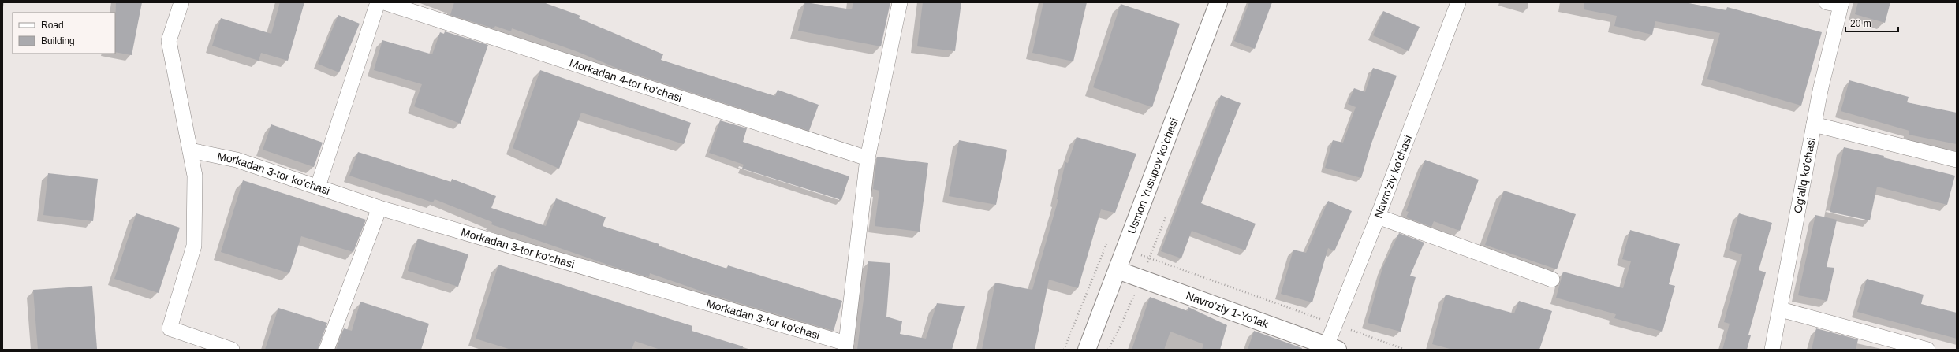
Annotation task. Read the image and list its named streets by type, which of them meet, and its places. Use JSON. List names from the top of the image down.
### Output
{
  "streets": {
    "main road": ["Usmon Yusupov ko'chasi", "Navro'ziy 1-Yo'lak"],
    "street": [
      "Morkadan 4-tor ko'chasi",
      "Morkadan 3-tor ko'chasi",
      "Og'aliq ko'chasi",
      "Navro'ziy ko'chasi"
    ]
  },
  "crossings": [
    ["Usmon Yusupov ko'chasi", "Navro'ziy 1-Yo'lak"],
    ["Navro'ziy ko'chasi", "Navro'ziy 1-Yo'lak"]
  ],
  "legend": ["Road", "Building"],
  "scale_bar": "20 m"
}
